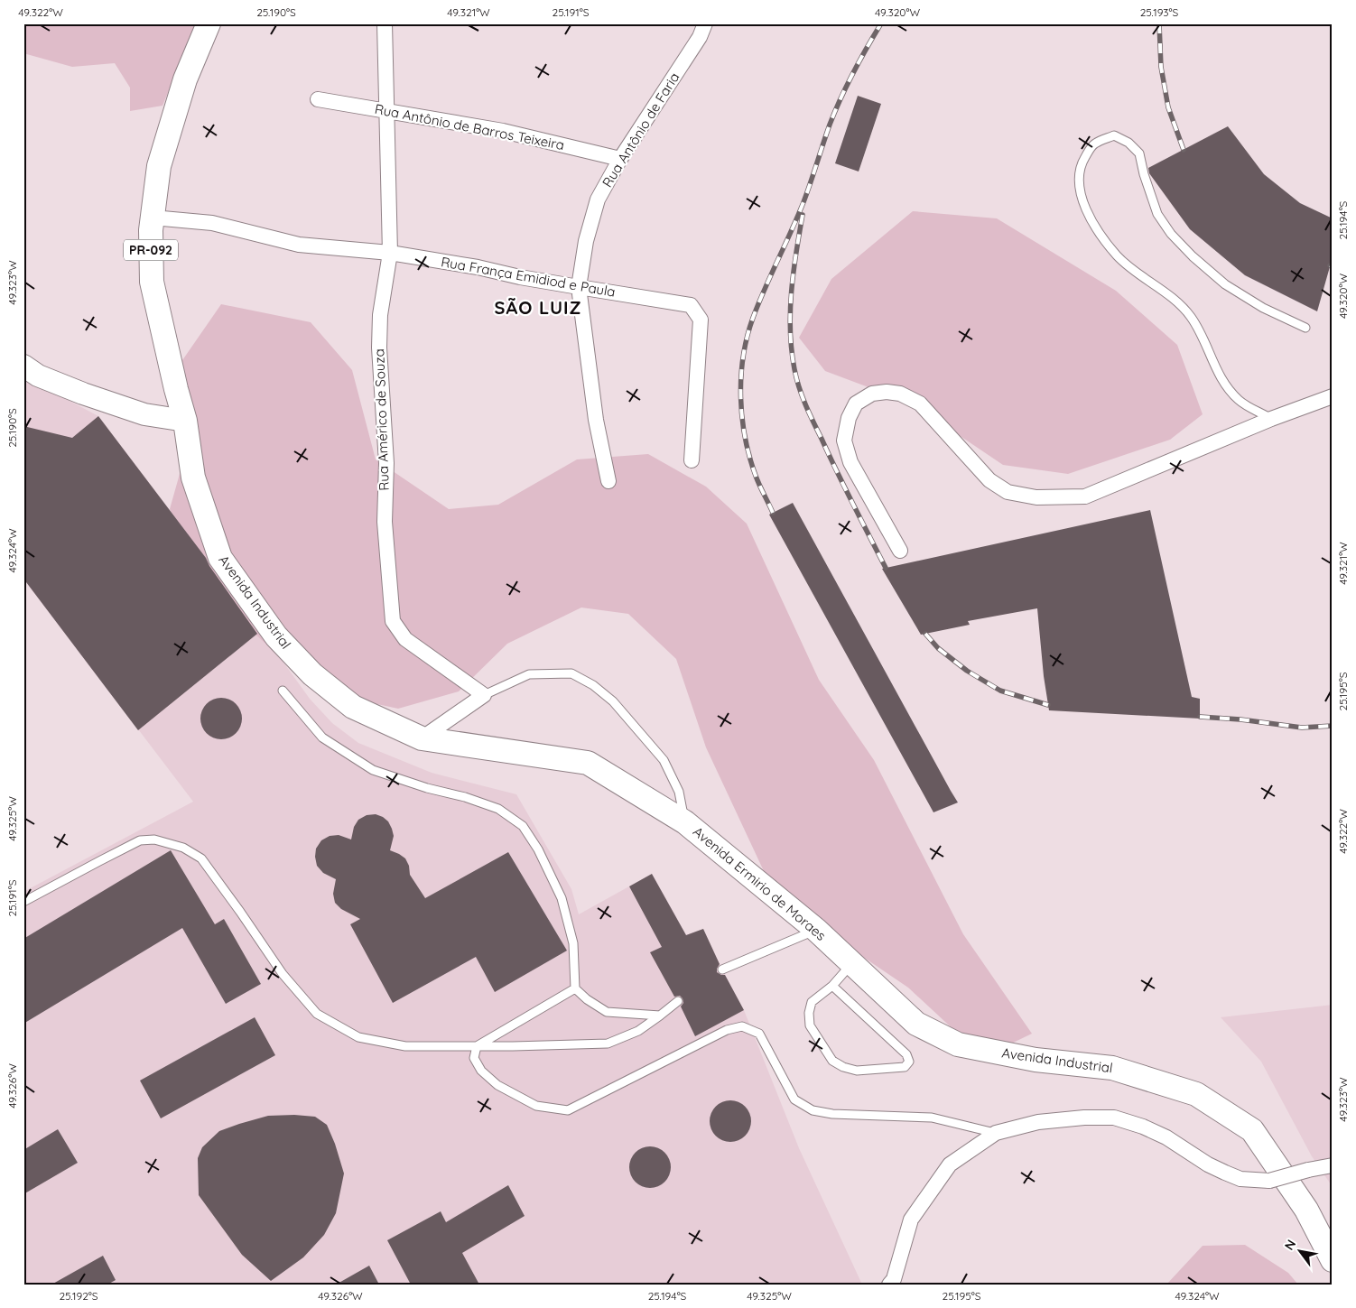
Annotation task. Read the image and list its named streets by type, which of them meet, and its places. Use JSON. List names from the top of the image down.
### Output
{
  "streets": {
    "main road": ["PR-092", "Avenida Industrial", "Avenida Ermirio de Moraes"],
    "street": [
      "Rua Antônio de Barros Teixeira",
      "Rua Antônio de Faria",
      "Rua França Emidiod e Paula",
      "Rua Américo de Souza"
    ]
  },
  "crossings": [
    ["Rua Antônio de Barros Teixeira", "Rua Antônio de Faria"],
    ["Rua Antônio de Barros Teixeira", "Rua Américo de Souza"],
    ["Rua Antônio de Faria", "Rua França Emidiod e Paula"],
    ["PR-092", "Rua França Emidiod e Paula"],
    ["PR-092", "Avenida Industrial"],
    ["Rua França Emidiod e Paula", "Rua Américo de Souza"],
    ["Avenida Industrial", "Avenida Ermirio de Moraes"]
  ],
  "districts": ["SÃO LUIZ"],
  "north": "top left",
  "coordinates": [
    "49.322°W",
    "25.190°S",
    "49.321°W",
    "25.191°S",
    "49.320°W",
    "25.193°S",
    "25.194°S",
    "49.323°W",
    "49.324°W",
    "25.195°S",
    "49.325°W",
    "49.326°W",
    "25.192°S"
  ]
}
